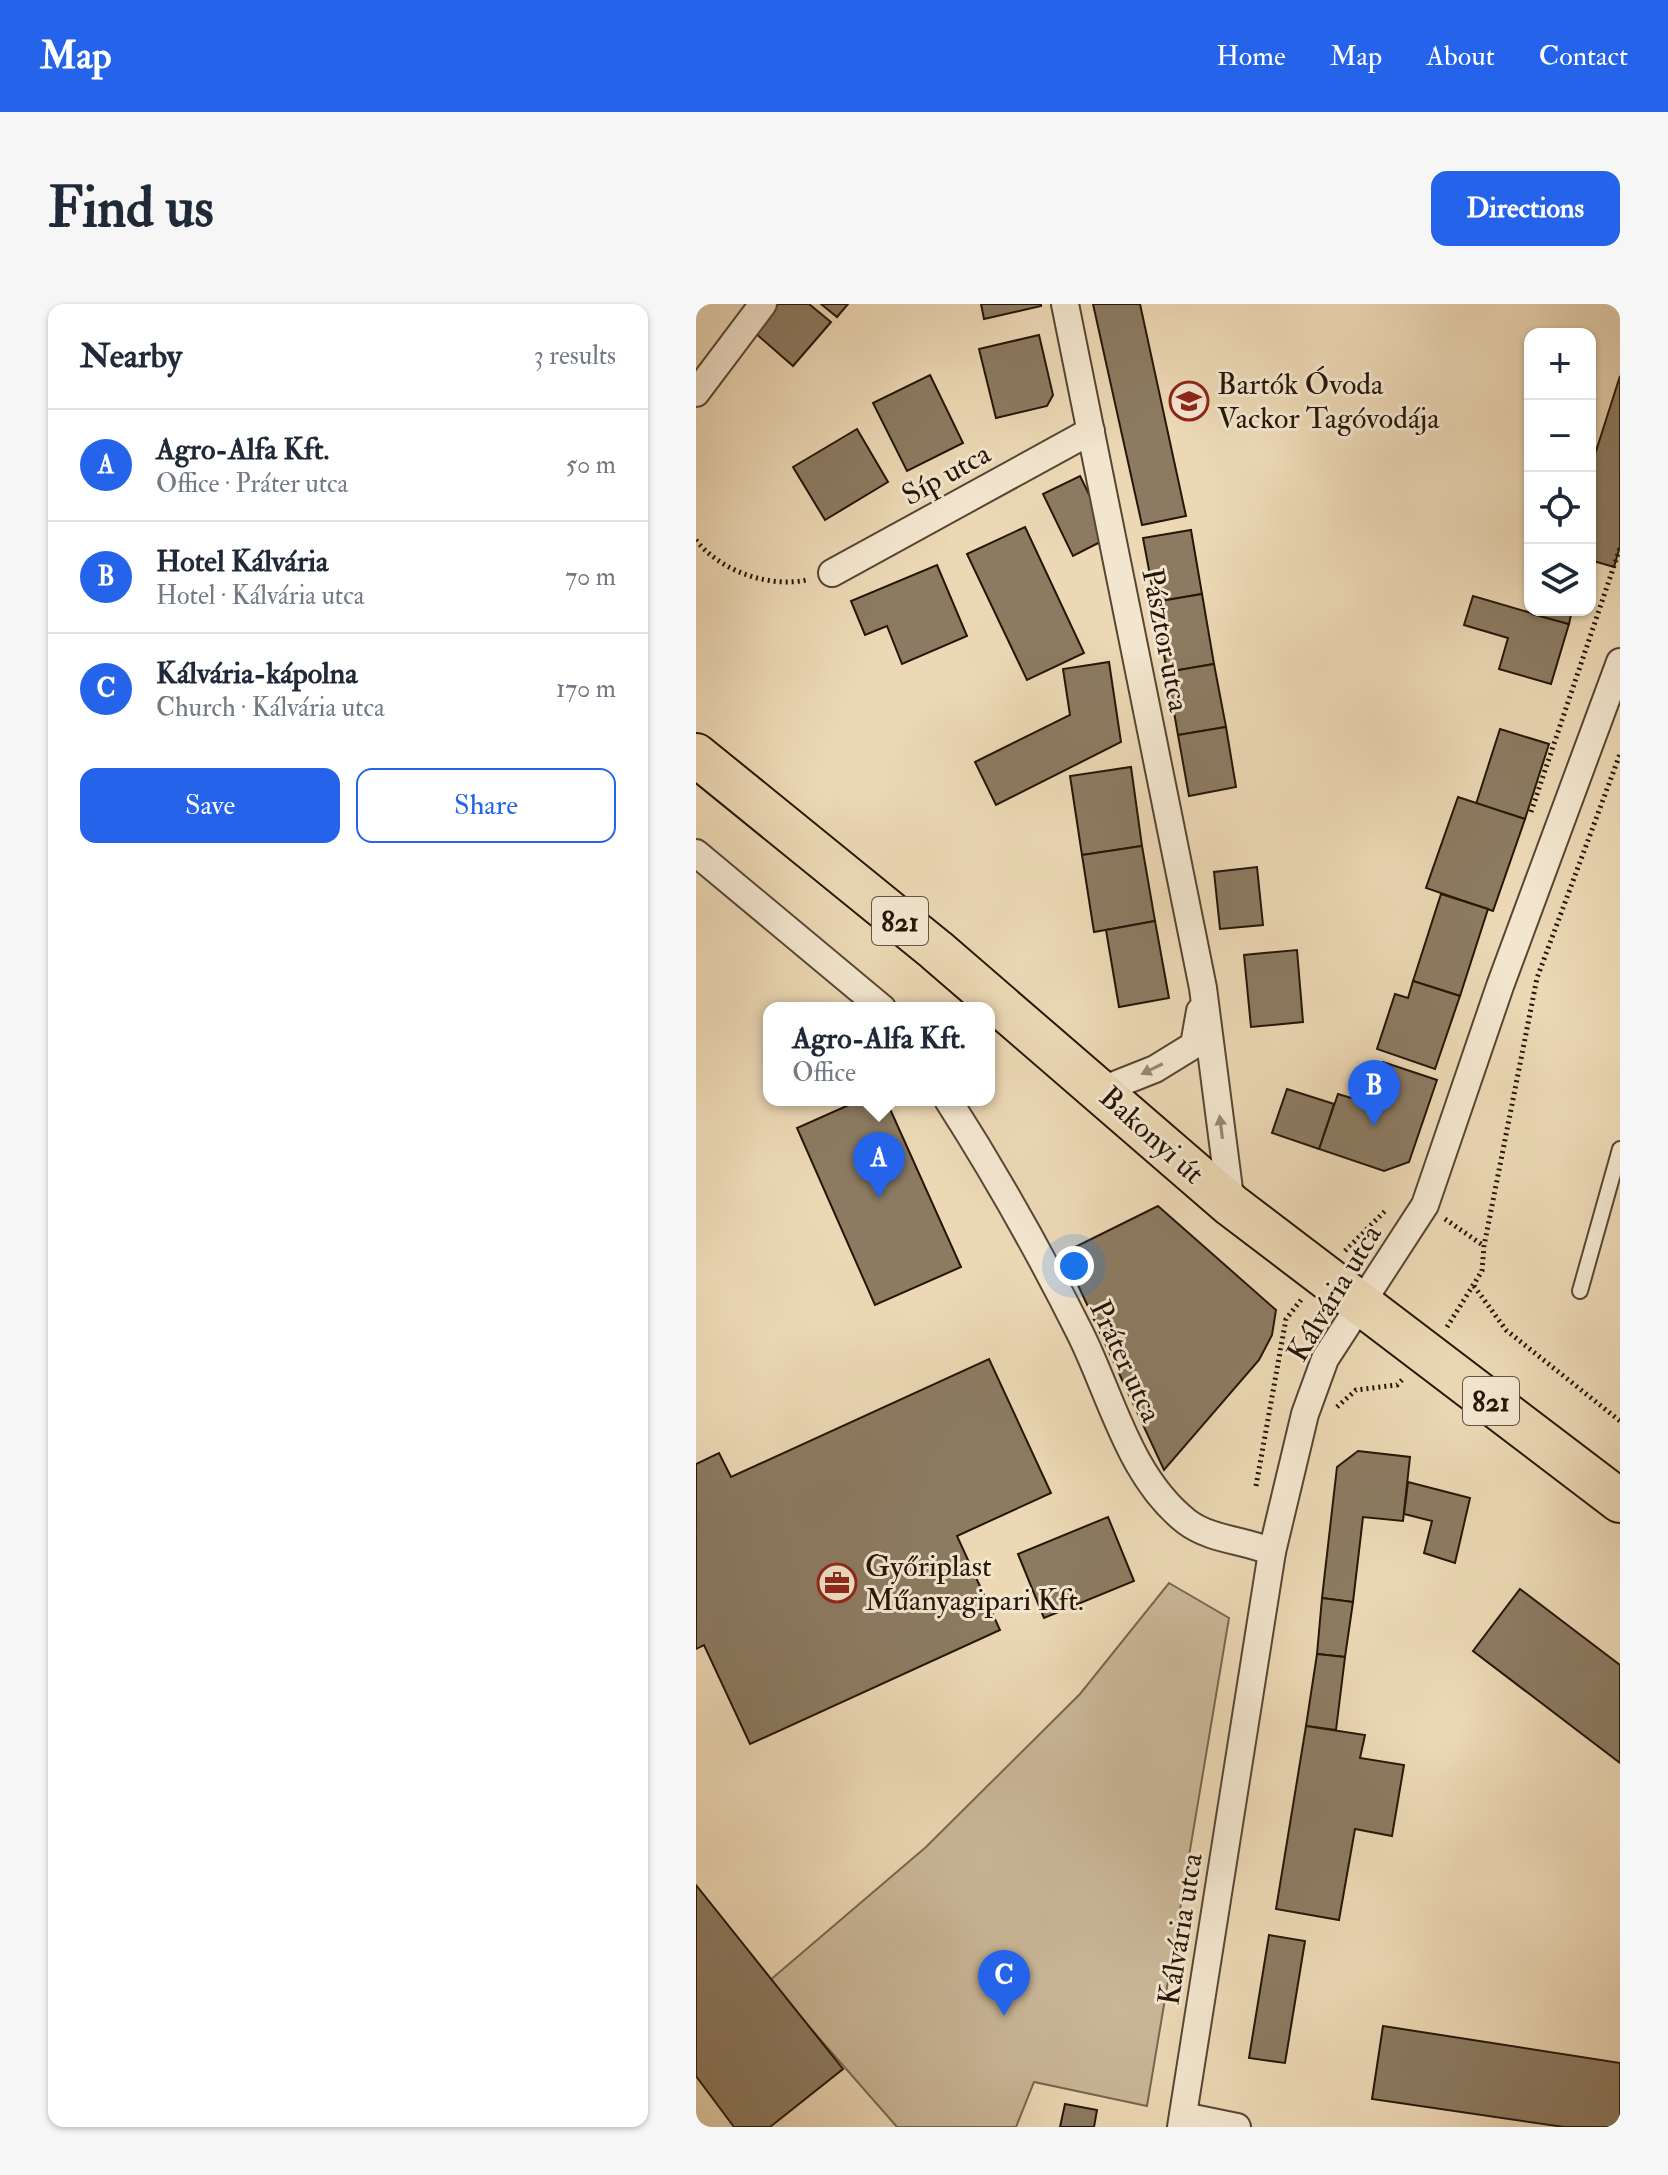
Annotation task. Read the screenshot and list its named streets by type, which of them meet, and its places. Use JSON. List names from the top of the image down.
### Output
{
  "streets": {
    "main road": ["821", "Bakonyi út"],
    "street": [
      "Síp utca",
      "Pásztor utca",
      "Kálvária utca",
      "Práter utca"
    ]
  },
  "crossings": [
    ["Síp utca", "Pásztor utca"],
    ["Pásztor utca", "Bakonyi út"],
    ["Bakonyi út", "Kálvária utca"],
    ["Kálvária utca", "Práter utca"]
  ],
  "places": {
    "school or university": ["Bartók Óvoda Vackor Tagóvodája"],
    "office": ["Győriplast Műanyagipari Kft."]
  },
  "page": {
    "header": "Map",
    "nav": [
      "Home",
      "Map",
      "About",
      "Contact"
    ],
    "buttons": [
      "Directions",
      ["Save", "Share"]
    ],
    "title": "Find us",
    "heading": ["Nearby", "3 results"],
    "map_buttons": ["+", "−"],
    "list": [
      {
        "mark": "A",
        "name": "Agro-Alfa Kft.",
        "note": "Office · Práter utca",
        "value": "50 m"
      },
      {
        "mark": "B",
        "name": "Hotel Kálvária",
        "note": "Hotel · Kálvária utca",
        "value": "70 m"
      },
      {
        "mark": "C",
        "name": "Kálvária-kápolna",
        "note": "Church · Kálvária utca",
        "value": "170 m"
      }
    ],
    "popup": ["Agro-Alfa Kft.", "Office"],
    "pins": ["B", "A", "C"]
  }
}
